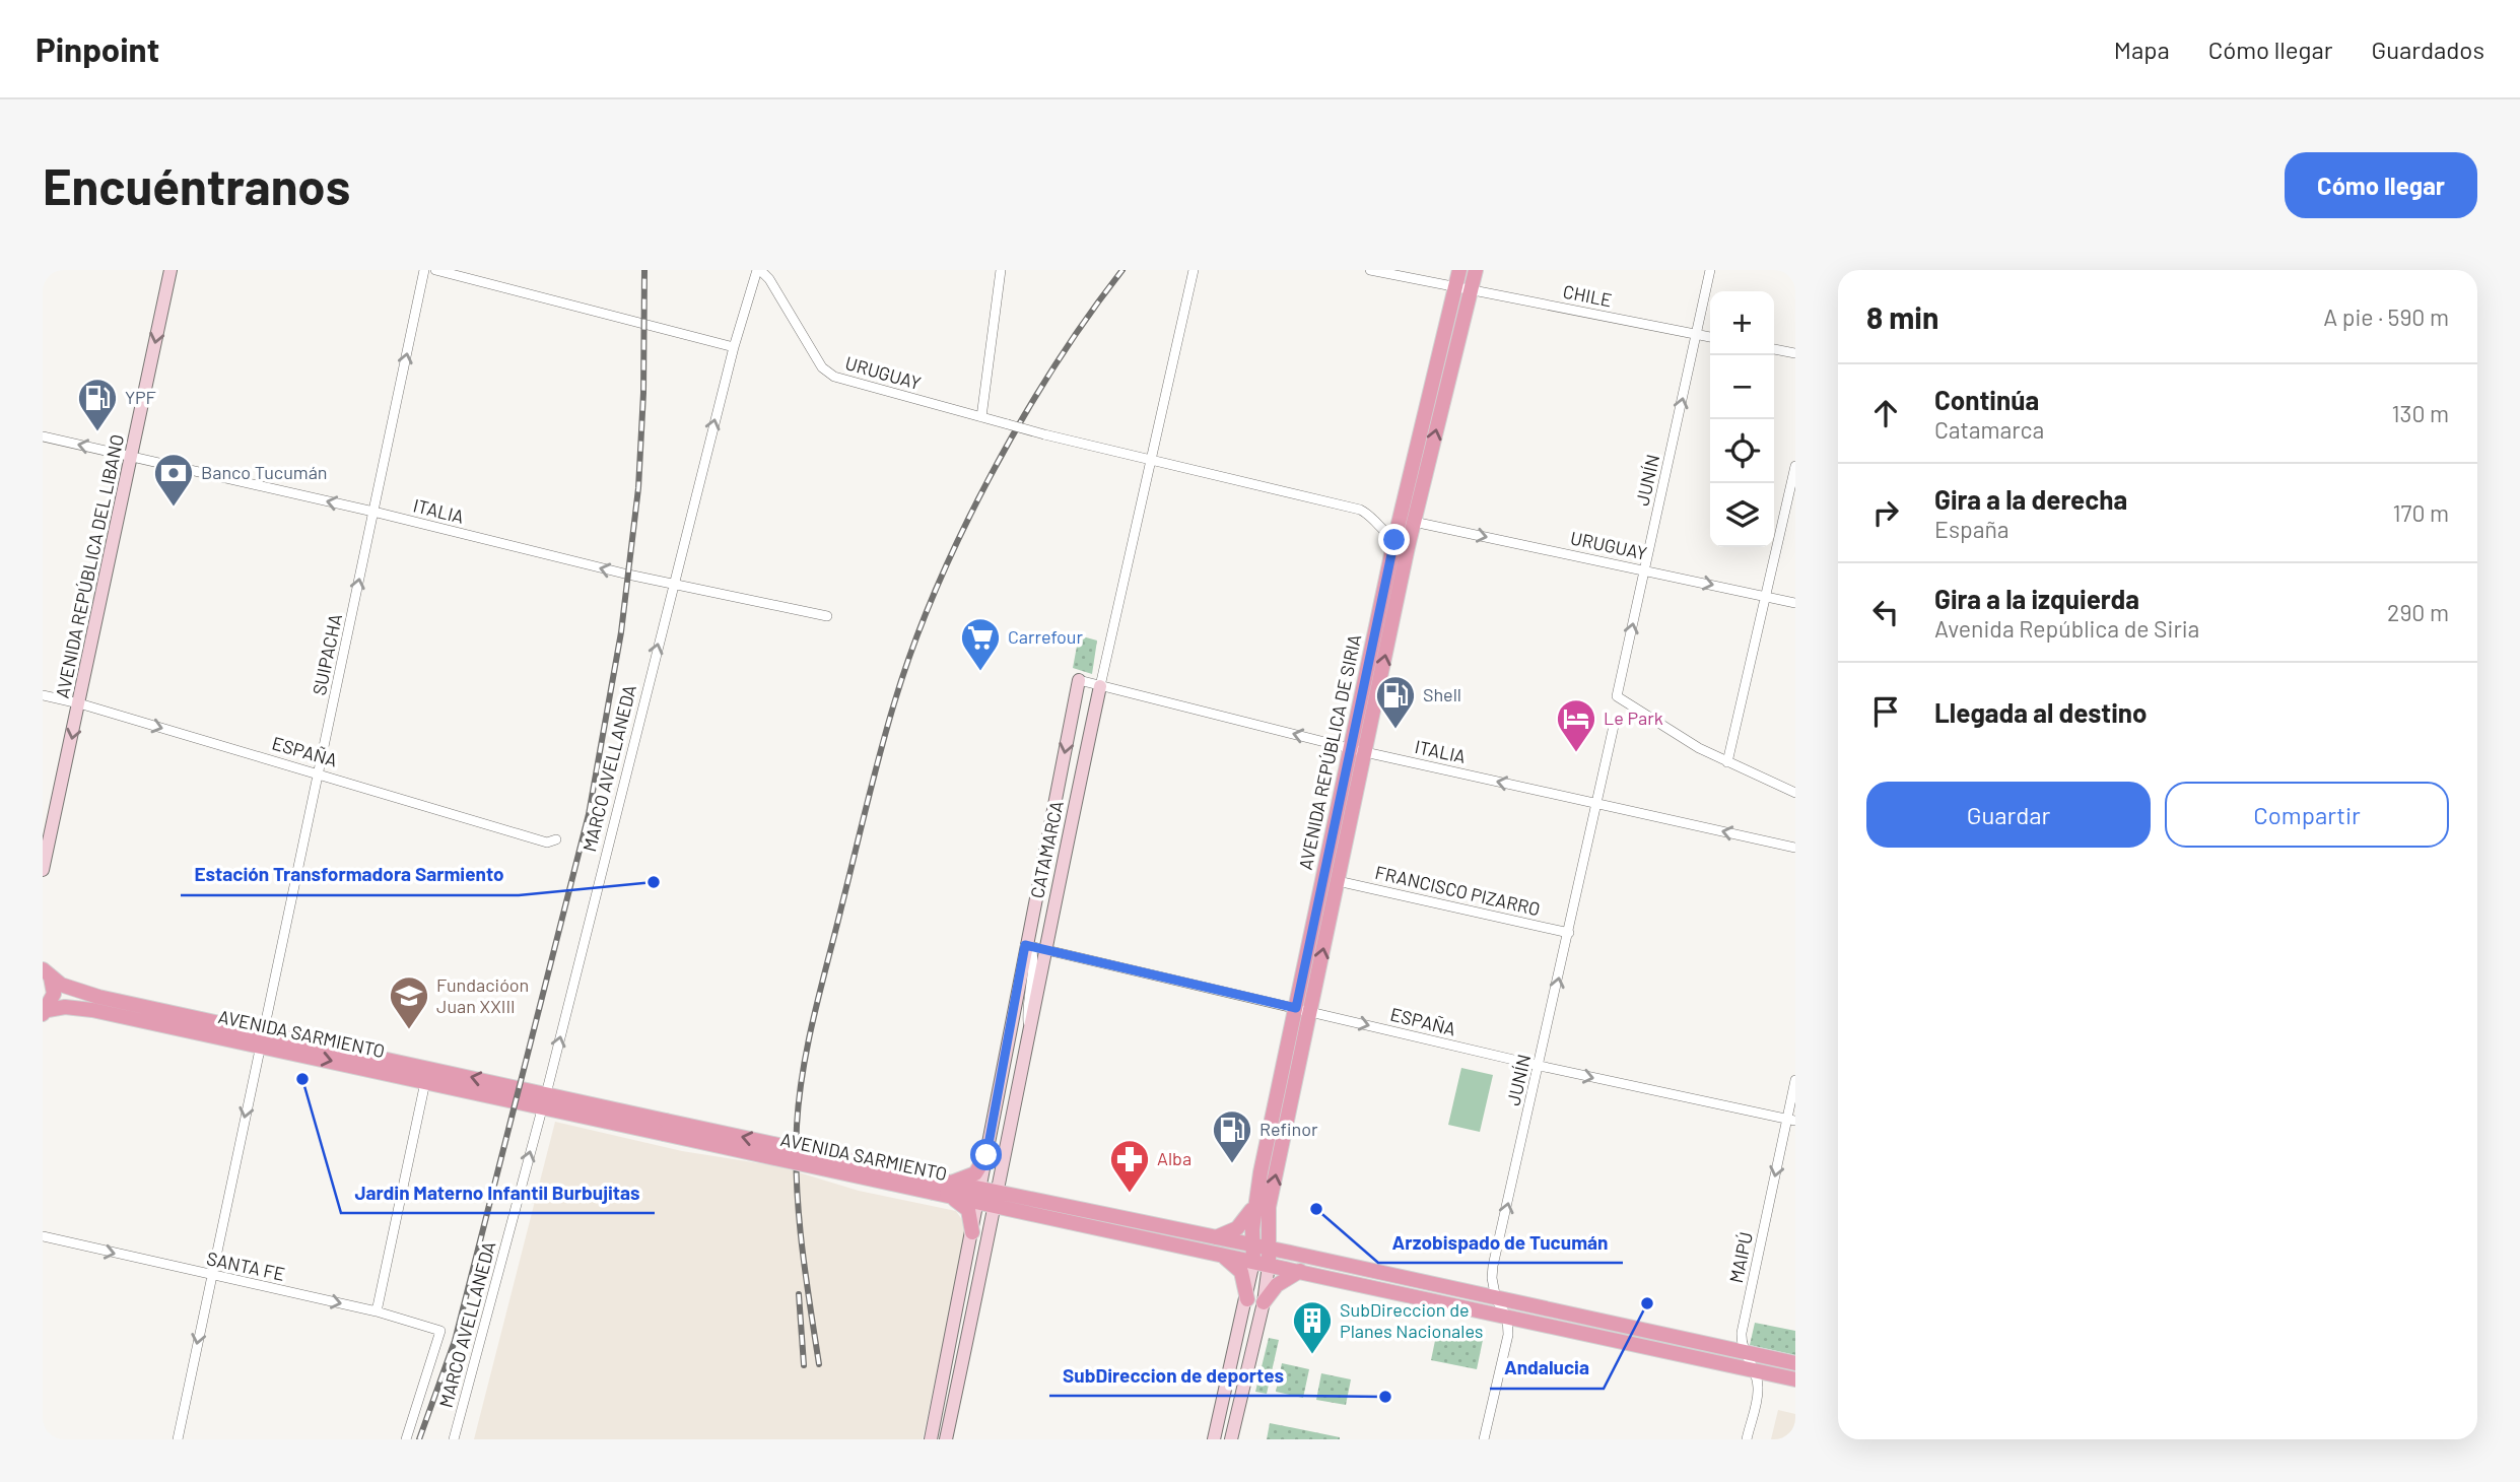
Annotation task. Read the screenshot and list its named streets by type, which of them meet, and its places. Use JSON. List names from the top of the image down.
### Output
{
  "streets": {
    "main road": [
      "AVENIDA REPÚBLICA DEL LIBANO",
      "AVENIDA REPÚBLICA DE SIRIA",
      "CATAMARCA",
      "AVENIDA SARMIENTO"
    ],
    "street": [
      "CHILE",
      "URUGUAY",
      "JUNÍN",
      "ITALIA",
      "SUIPACHA",
      "ESPAÑA",
      "MARCO AVELLANEDA",
      "FRANCISCO PIZARRO",
      "MAIPÚ",
      "SANTA FE"
    ]
  },
  "crossings": [
    ["CHILE", "JUNÍN"],
    ["CHILE", "AVENIDA REPÚBLICA DE SIRIA"],
    ["URUGUAY", "JUNÍN"],
    ["URUGUAY", "AVENIDA REPÚBLICA DE SIRIA"],
    ["URUGUAY", "MARCO AVELLANEDA"],
    ["URUGUAY", "CATAMARCA"],
    ["JUNÍN", "ITALIA"],
    ["JUNÍN", "ESPAÑA"],
    ["JUNÍN", "FRANCISCO PIZARRO"],
    ["JUNÍN", "AVENIDA SARMIENTO"],
    ["ITALIA", "AVENIDA REPÚBLICA DEL LIBANO"],
    ["ITALIA", "SUIPACHA"],
    ["ITALIA", "AVENIDA REPÚBLICA DE SIRIA"],
    ["ITALIA", "MARCO AVELLANEDA"],
    ["ITALIA", "CATAMARCA"],
    ["AVENIDA REPÚBLICA DEL LIBANO", "ESPAÑA"],
    ["SUIPACHA", "ESPAÑA"],
    ["SUIPACHA", "AVENIDA SARMIENTO"],
    ["SUIPACHA", "SANTA FE"],
    ["ESPAÑA", "AVENIDA REPÚBLICA DE SIRIA"],
    ["ESPAÑA", "CATAMARCA"],
    ["ESPAÑA", "MAIPÚ"],
    ["AVENIDA REPÚBLICA DE SIRIA", "FRANCISCO PIZARRO"],
    ["AVENIDA REPÚBLICA DE SIRIA", "AVENIDA SARMIENTO"],
    ["MARCO AVELLANEDA", "AVENIDA SARMIENTO"],
    ["CATAMARCA", "AVENIDA SARMIENTO"],
    ["AVENIDA SARMIENTO", "MAIPÚ"]
  ],
  "one_way": [
    "URUGUAY",
    "JUNÍN",
    "ITALIA",
    "AVENIDA REPÚBLICA DEL LIBANO",
    "ESPAÑA",
    "MARCO AVELLANEDA",
    "MAIPÚ",
    "SANTA FE"
  ],
  "places": {
    "fuel station": ["YPF", "Shell", "Refinor"],
    "bank": ["Banco Tucumán"],
    "supermarket": ["Carrefour"],
    "hotel": ["Le Park"],
    "other": [
      "Estación Transformadora Sarmiento",
      "Jardin Materno Infantil Burbujitas",
      "Arzobispado de Tucumán",
      "Andalucia",
      "SubDireccion de deportes"
    ],
    "school or university": ["Fundacióon Juan XXIII"],
    "pharmacy": ["Alba"],
    "building": ["SubDireccion de Planes Nacionales"]
  },
  "page": {
    "header": "Pinpoint",
    "nav": ["Mapa", "Cómo llegar", "Guardados"],
    "buttons": [
      "Cómo llegar",
      ["Guardar", "Compartir"]
    ],
    "title": "Encuéntranos",
    "heading": ["8 min", "A pie · 590 m"],
    "map_buttons": ["+", "−"],
    "list": [
      ["Continúa", "Catamarca", "130 m"],
      ["Gira a la derecha", "España", "170 m"],
      ["Gira a la izquierda", "Avenida República de Siria", "290 m"],
      "Llegada al destino"
    ]
  }
}
